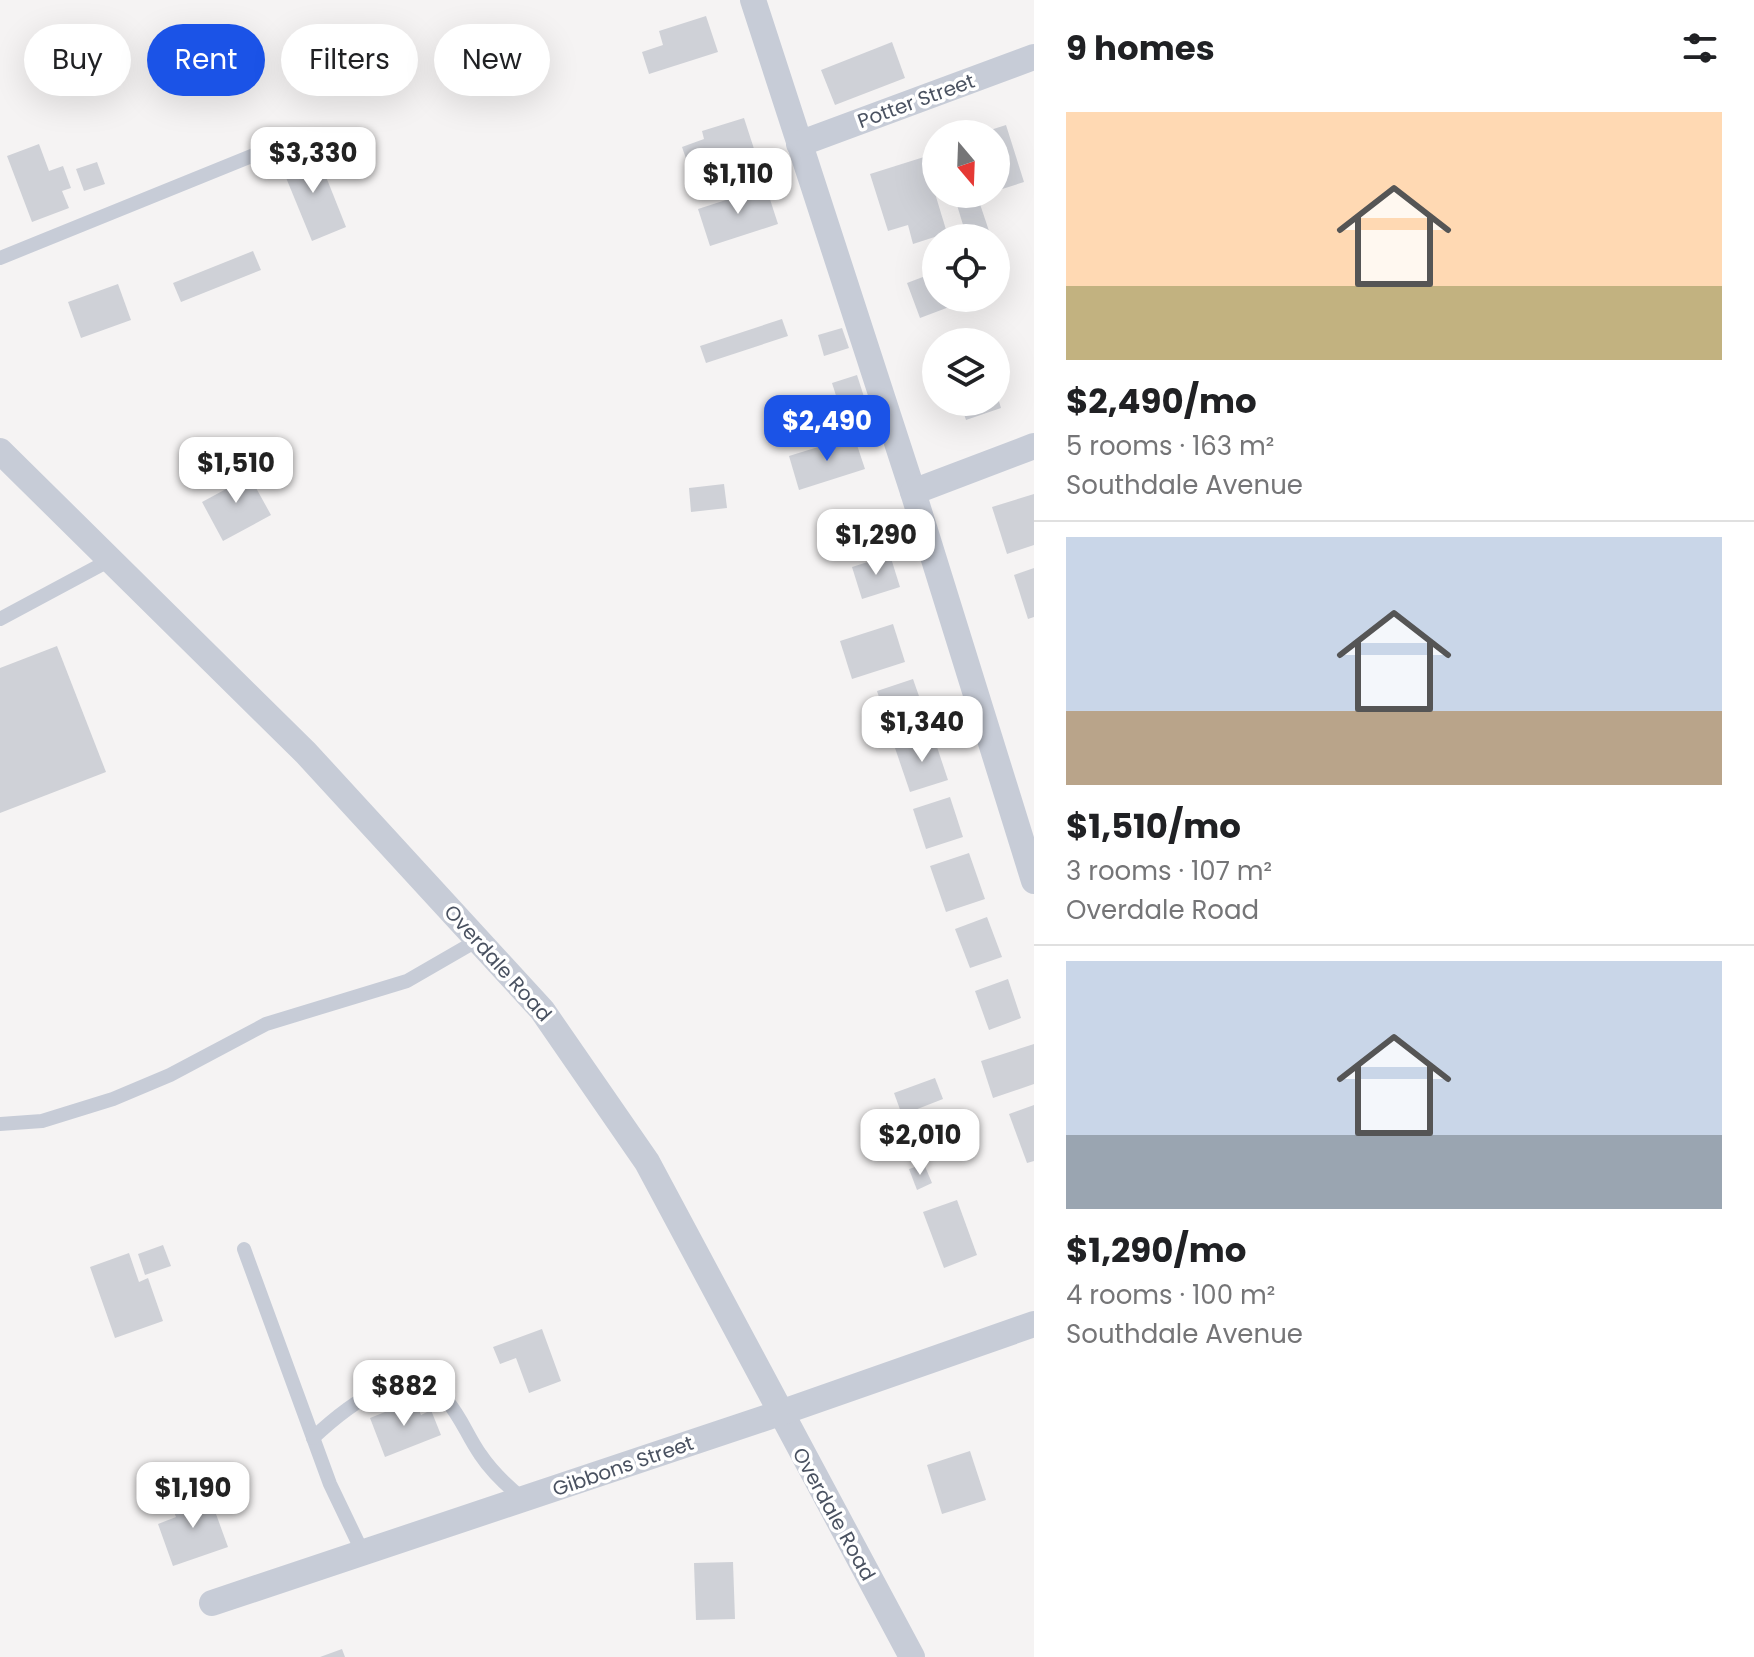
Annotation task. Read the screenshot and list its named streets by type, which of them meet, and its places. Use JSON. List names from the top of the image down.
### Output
{
  "streets": {
    "street": ["Potter Street", "Overdale Road", "Gibbons Street"]
  },
  "crossings": [
    ["Overdale Road", "Gibbons Street"]
  ],
  "north": "bottom",
  "page": {
    "heading": "9 homes",
    "chip": [
      "Buy",
      "Rent",
      "Filters",
      "New"
    ],
    "list": [
      {
        "name": "$2,490/mo",
        "note": "5 rooms · 163 m² · Southdale Avenue"
      },
      {
        "name": "$1,510/mo",
        "note": "3 rooms · 107 m² · Overdale Road"
      },
      {
        "name": "$1,290/mo",
        "note": "4 rooms · 100 m² · Southdale Avenue"
      }
    ],
    "price": [
      "$3,330",
      "$1,110",
      "$2,490",
      "$1,510",
      "$1,290",
      "$1,340",
      "$2,010",
      "$882",
      "$1,190"
    ]
  }
}
